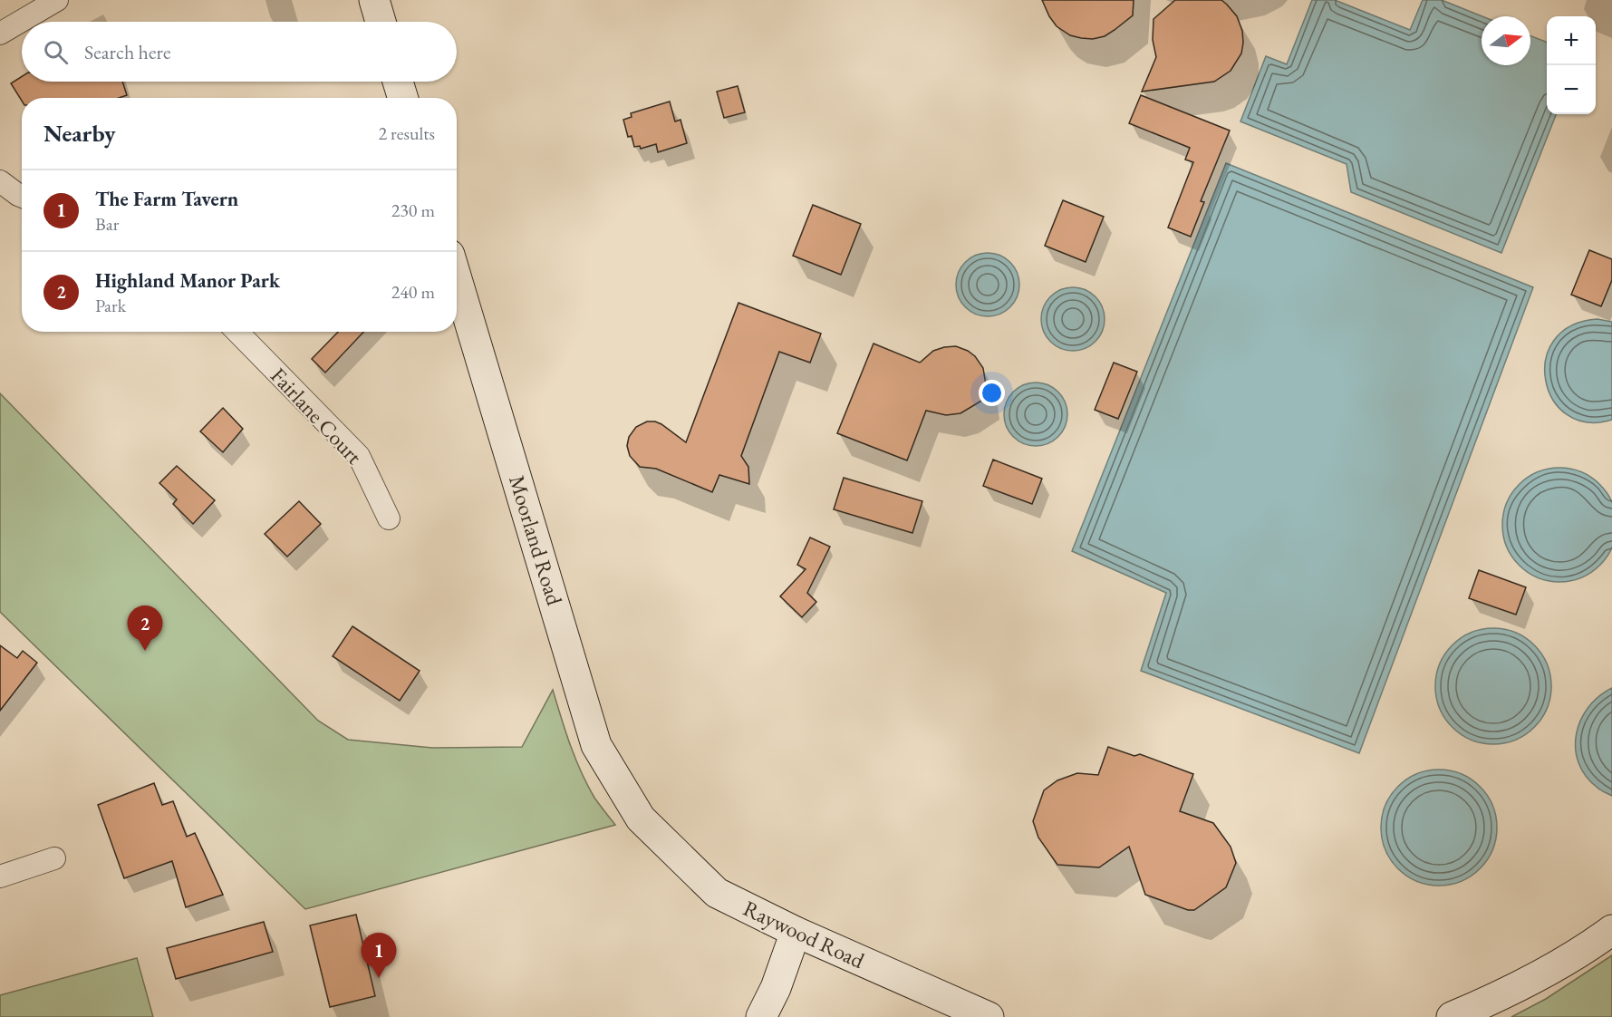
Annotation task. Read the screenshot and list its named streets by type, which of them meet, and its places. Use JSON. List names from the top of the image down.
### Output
{
  "streets": {
    "street": ["Fairlane Court", "Moorland Road", "Raywood Road"]
  },
  "crossings": [
    ["Moorland Road", "Raywood Road"]
  ],
  "north": "right",
  "page": {
    "map_buttons": ["+", "−"],
    "search": "Search here",
    "heading": ["Nearby", "2 results"],
    "list": [
      {
        "mark": "1",
        "name": "The Farm Tavern",
        "note": "Bar",
        "value": "230 m"
      },
      {
        "mark": "2",
        "name": "Highland Manor Park",
        "note": "Park",
        "value": "240 m"
      }
    ],
    "pins": ["2", "1"]
  }
}
